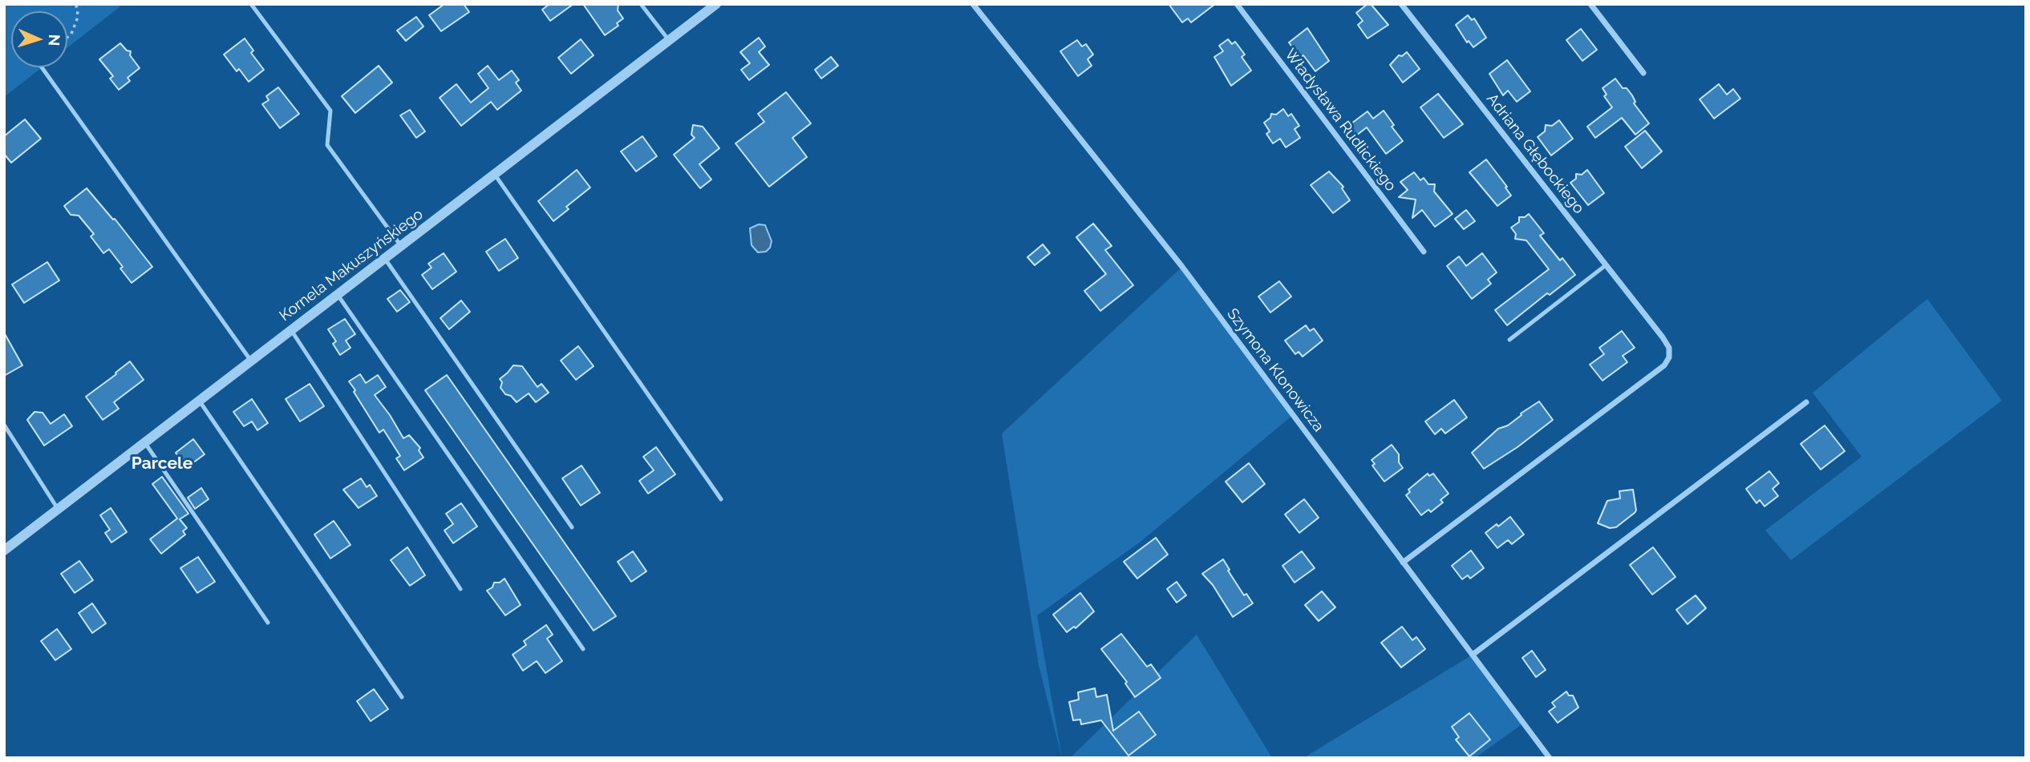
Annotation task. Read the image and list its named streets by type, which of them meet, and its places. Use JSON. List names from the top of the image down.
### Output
{
  "streets": {
    "street": [
      "Władysława Rudlickiego",
      "Adriana Głębockiego",
      "Kornela Makuszyńskiego",
      "Szymona Klonowicza"
    ]
  },
  "crossings": [
    ["Adriana Głębockiego", "Szymona Klonowicza"]
  ],
  "districts": ["Parcele"],
  "north": "right"
}
